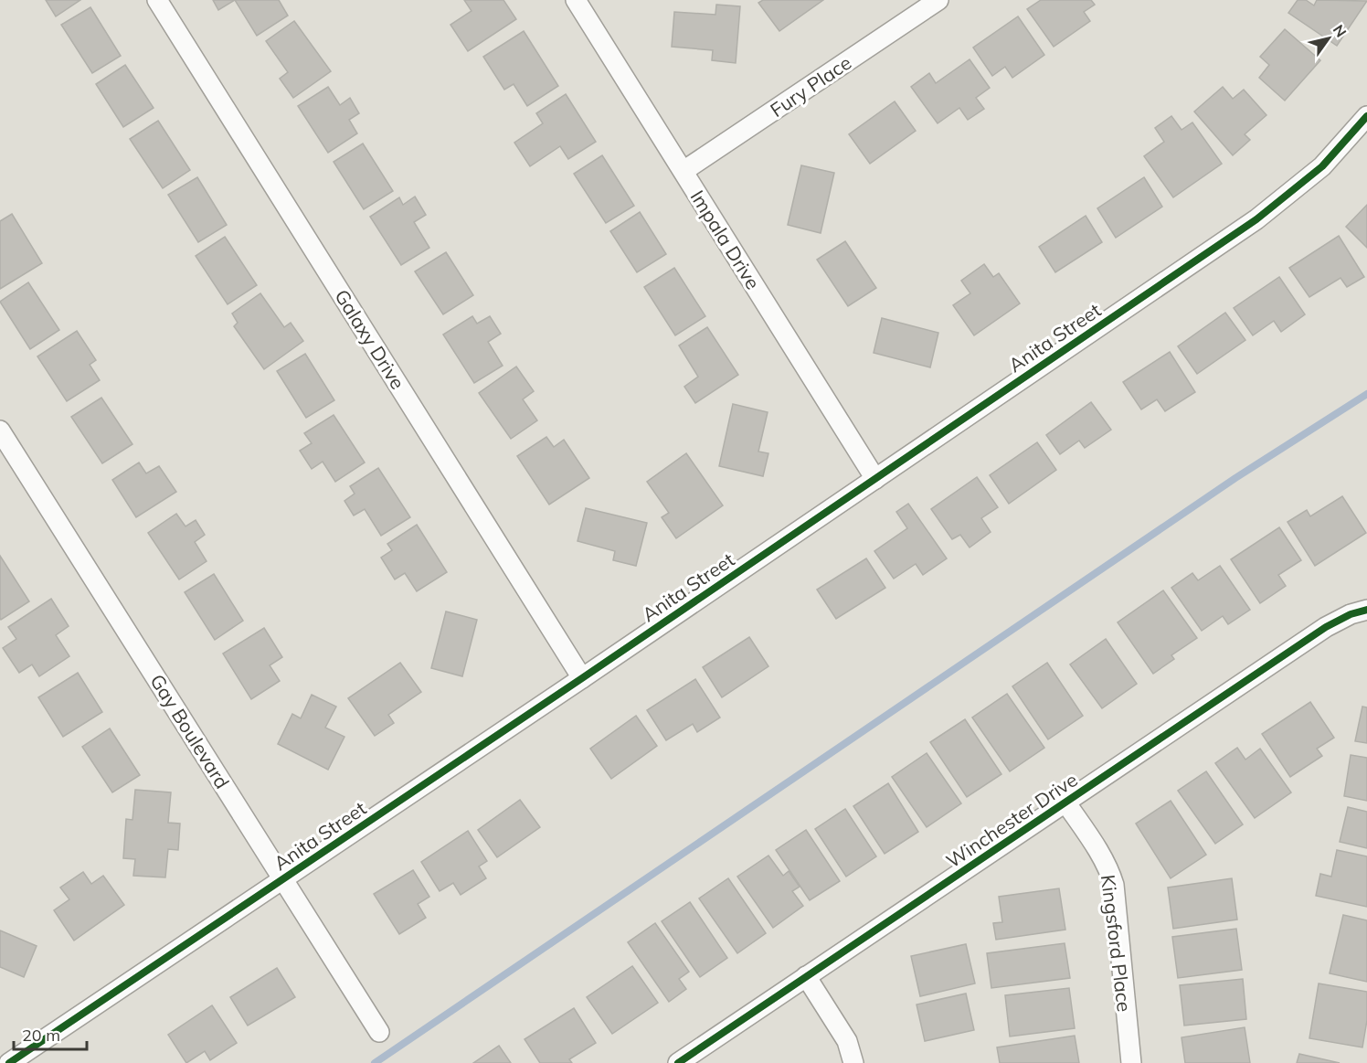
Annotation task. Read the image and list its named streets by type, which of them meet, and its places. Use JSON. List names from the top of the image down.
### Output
{
  "streets": {
    "street": [
      "Fury Place",
      "Impala Drive",
      "Anita Street",
      "Galaxy Drive",
      "Gay Boulevard",
      "Winchester Drive",
      "Kingsford Place"
    ]
  },
  "crossings": [
    ["Fury Place", "Impala Drive"],
    ["Impala Drive", "Anita Street"],
    ["Anita Street", "Galaxy Drive"],
    ["Anita Street", "Gay Boulevard"],
    ["Winchester Drive", "Kingsford Place"]
  ],
  "scale_bar": "20 m",
  "north": "top right"
}
